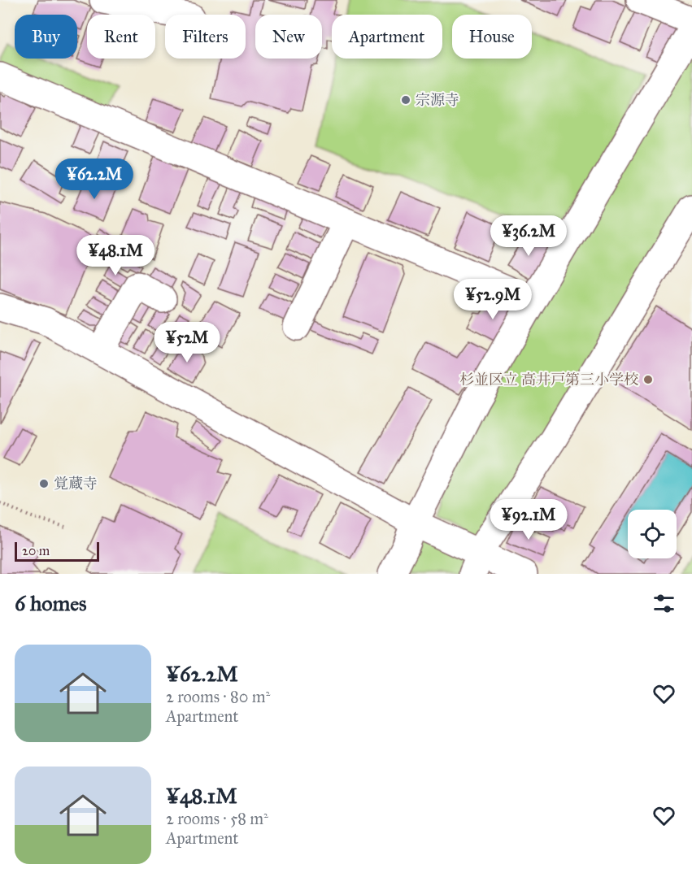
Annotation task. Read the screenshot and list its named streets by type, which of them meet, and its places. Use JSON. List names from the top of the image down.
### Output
{
  "places": ["宗源寺", "杉並区立 高井戸第三小学校", "覚蔵寺"],
  "scale_bar": "20 m",
  "page": {
    "chip": [
      "Buy",
      "Rent",
      "Filters",
      "New",
      "Apartment",
      "House"
    ],
    "price": [
      "¥62.2M",
      "¥36.2M",
      "¥48.1M",
      "¥52.9M",
      "¥52M",
      "¥92.1M"
    ],
    "scale": "20 m",
    "heading": "6 homes",
    "list": [
      {
        "name": "¥62.2M",
        "note": "2 rooms · 80 m² · Apartment"
      },
      {
        "name": "¥48.1M",
        "note": "2 rooms · 58 m² · Apartment"
      }
    ]
  }
}
